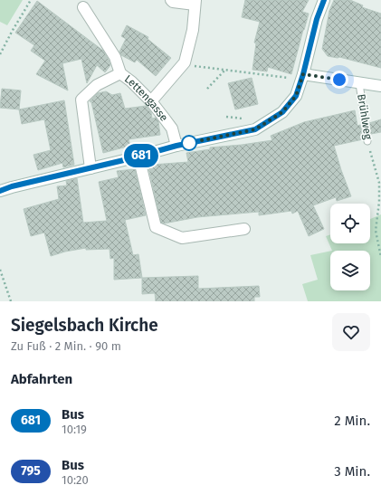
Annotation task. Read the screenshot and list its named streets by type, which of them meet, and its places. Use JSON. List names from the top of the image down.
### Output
{
  "streets": {
    "street": ["Lettengasse"],
    "lane": ["Brühlweg"]
  },
  "lines": ["bus line 681"],
  "page": {
    "on_map": "681",
    "heading": [
      ["Siegelsbach Kirche", "Zu Fuß · 2 Min. · 90 m"],
      "Abfahrten"
    ],
    "list": [
      {
        "mark": "681",
        "name": "Bus",
        "note": "10:19",
        "value": "2 Min."
      },
      {
        "mark": "795",
        "name": "Bus",
        "note": "10:20",
        "value": "3 Min."
      }
    ]
  }
}
